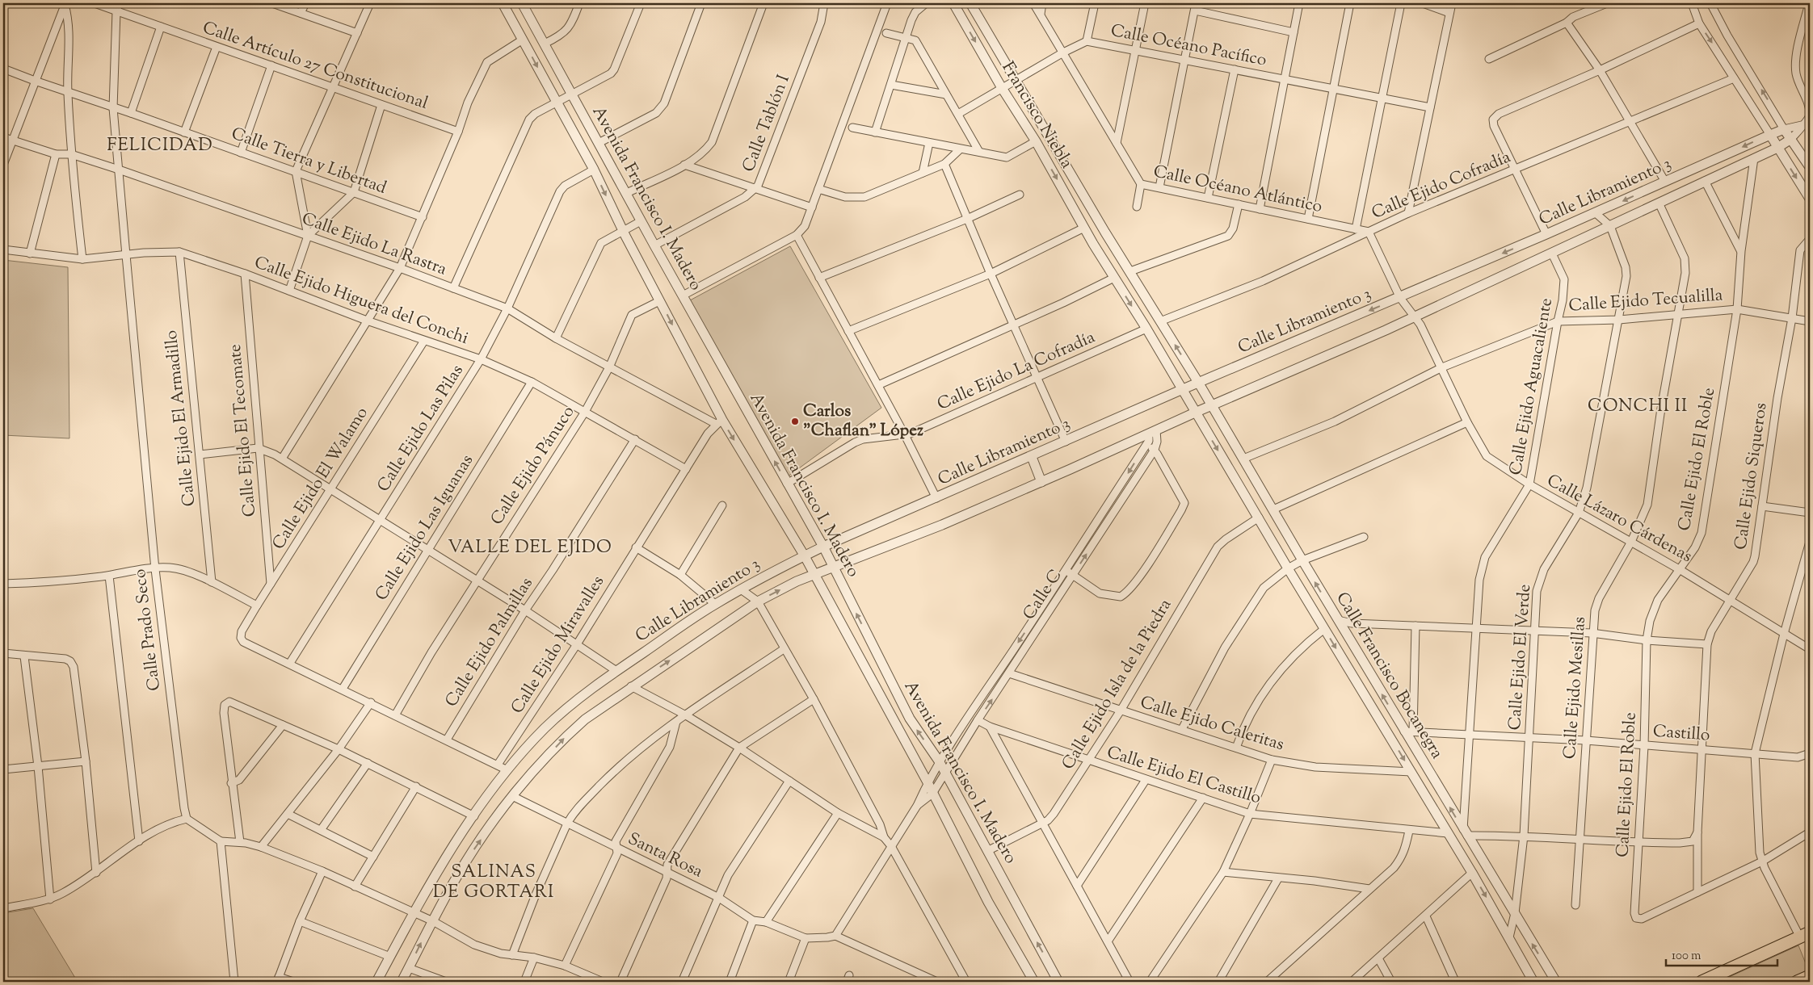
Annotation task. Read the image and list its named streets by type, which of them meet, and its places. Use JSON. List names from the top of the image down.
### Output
{
  "streets": {
    "street": [
      "Calle Océano Pacífico",
      "Calle Artículo 27 Constitucional",
      "Francisco Niebla",
      "Calle Tablón I",
      "Calle Tierra y Libertad",
      "Calle Ejido Cofradía",
      "Calle Océano Atlántico",
      "Calle Libramiento 3",
      "Avenida Francisco I. Madero",
      "Calle Ejido La Rastra",
      "Calle Ejido Higuera del Conchi",
      "Calle Ejido Tecualilla",
      "Calle Ejido La Cofradía",
      "Calle Ejido Aguacaliente",
      "Calle Ejido El Armadillo",
      "Calle Ejido Las Pilas",
      "Calle Ejido El Tecomate",
      "Calle Ejido El Roble",
      "Calle Ejido Pánuco",
      "Calle Ejido Siqueros",
      "Calle Ejido El Walamo",
      "Calle Lázaro Cárdenas",
      "Calle Ejido Las Iguanas",
      "Calle C",
      "Calle Prado Seco",
      "Calle Ejido Palmillas",
      "Calle Ejido Miravalles",
      "Calle Ejido El Verde",
      "Calle Francisco Bocanegra",
      "Calle Ejido Isla de la Piedra",
      "Calle Ejido Mesillas",
      "Calle Ejido Caleritas",
      "Castillo",
      "Calle Ejido El Castillo",
      "Santa Rosa"
    ]
  },
  "crossings": [
    ["Calle Océano Pacífico", "Francisco Niebla"],
    ["Calle Océano Pacífico", "Calle Océano Atlántico"],
    ["Calle Artículo 27 Constitucional", "Calle Prado Seco"],
    ["Francisco Niebla", "Calle Ejido Cofradía"],
    ["Francisco Niebla", "Calle Ejido La Cofradía"],
    ["Francisco Niebla", "Calle Francisco Bocanegra"],
    ["Calle Tablón I", "Avenida Francisco I. Madero"],
    ["Calle Tierra y Libertad", "Calle Prado Seco"],
    ["Calle Ejido Cofradía", "Calle Océano Atlántico"],
    ["Calle Ejido Cofradía", "Calle Lázaro Cárdenas"],
    ["Calle Ejido Cofradía", "Calle Francisco Bocanegra"],
    ["Calle Océano Atlántico", "Calle Lázaro Cárdenas"],
    ["Calle Libramiento 3", "Avenida Francisco I. Madero"],
    ["Calle Libramiento 3", "Calle Ejido Aguacaliente"],
    ["Calle Libramiento 3", "Calle Ejido El Roble"],
    ["Calle Libramiento 3", "Calle Lázaro Cárdenas"],
    ["Calle Libramiento 3", "Calle C"],
    ["Calle Libramiento 3", "Calle Ejido El Verde"],
    ["Calle Libramiento 3", "Calle Francisco Bocanegra"],
    ["Calle Libramiento 3", "Calle Ejido Mesillas"],
    ["Calle Libramiento 3", "Santa Rosa"],
    ["Avenida Francisco I. Madero", "Calle Ejido La Rastra"],
    ["Avenida Francisco I. Madero", "Calle Ejido La Cofradía"],
    ["Avenida Francisco I. Madero", "Calle Ejido Las Pilas"],
    ["Avenida Francisco I. Madero", "Calle Ejido Pánuco"],
    ["Avenida Francisco I. Madero", "Calle C"],
    ["Avenida Francisco I. Madero", "Calle Ejido Miravalles"],
    ["Avenida Francisco I. Madero", "Calle Ejido Isla de la Piedra"],
    ["Calle Ejido La Rastra", "Calle Ejido Las Pilas"],
    ["Calle Ejido La Rastra", "Calle Ejido Pánuco"],
    ["Calle Ejido La Rastra", "Calle Prado Seco"],
    ["Calle Ejido La Rastra", "Calle Ejido Miravalles"],
    ["Calle Ejido Higuera del Conchi", "Calle Ejido El Armadillo"],
    ["Calle Ejido Higuera del Conchi", "Calle Ejido Las Pilas"],
    ["Calle Ejido Higuera del Conchi", "Calle Ejido El Tecomate"],
    ["Calle Ejido Higuera del Conchi", "Calle Ejido Pánuco"],
    ["Calle Ejido Higuera del Conchi", "Calle Ejido El Walamo"],
    ["Calle Ejido Higuera del Conchi", "Calle Ejido Las Iguanas"],
    ["Calle Ejido Higuera del Conchi", "Calle Prado Seco"],
    ["Calle Ejido Higuera del Conchi", "Calle Ejido Palmillas"],
    ["Calle Ejido Higuera del Conchi", "Calle Ejido Miravalles"],
    ["Calle Ejido Tecualilla", "Calle Ejido Aguacaliente"],
    ["Calle Ejido Tecualilla", "Calle Ejido El Roble"],
    ["Calle Ejido Tecualilla", "Calle Ejido Siqueros"],
    ["Calle Ejido Tecualilla", "Calle Lázaro Cárdenas"],
    ["Calle Ejido Tecualilla", "Calle Ejido El Verde"],
    ["Calle Ejido Tecualilla", "Calle Francisco Bocanegra"],
    ["Calle Ejido Tecualilla", "Calle Ejido Mesillas"],
    ["Calle Ejido La Cofradía", "Calle Francisco Bocanegra"],
    ["Calle Ejido Aguacaliente", "Calle Lázaro Cárdenas"],
    ["Calle Ejido Aguacaliente", "Calle Francisco Bocanegra"],
    ["Calle Ejido Aguacaliente", "Castillo"],
    ["Calle Ejido Las Pilas", "Calle Ejido El Walamo"],
    ["Calle Ejido El Tecomate", "Calle Ejido El Walamo"],
    ["Calle Ejido El Roble", "Calle Ejido Siqueros"],
    ["Calle Ejido El Roble", "Calle Lázaro Cárdenas"],
    ["Calle Ejido El Roble", "Castillo"],
    ["Calle Ejido Siqueros", "Calle Lázaro Cárdenas"],
    ["Calle Ejido Siqueros", "Castillo"],
    ["Calle Lázaro Cárdenas", "Calle Ejido El Verde"],
    ["Calle Lázaro Cárdenas", "Calle Ejido Mesillas"],
    ["Calle C", "Calle Ejido Caleritas"],
    ["Calle C", "Calle Ejido El Castillo"],
    ["Calle Ejido El Verde", "Calle Francisco Bocanegra"],
    ["Calle Ejido El Verde", "Castillo"],
    ["Calle Francisco Bocanegra", "Calle Ejido Isla de la Piedra"],
    ["Calle Francisco Bocanegra", "Calle Ejido Caleritas"],
    ["Calle Francisco Bocanegra", "Castillo"],
    ["Calle Francisco Bocanegra", "Calle Ejido El Castillo"],
    ["Calle Ejido Isla de la Piedra", "Calle Ejido Caleritas"],
    ["Calle Ejido Isla de la Piedra", "Calle Ejido El Castillo"],
    ["Calle Ejido Mesillas", "Castillo"]
  ],
  "districts": [
    "FELICIDAD",
    "CONCHI II",
    "VALLE DEL EJIDO",
    "SALINAS DE GORTARI"
  ],
  "places": ["Carlos \"Chaflan\" López"],
  "scale_bar": "100 m"
}
